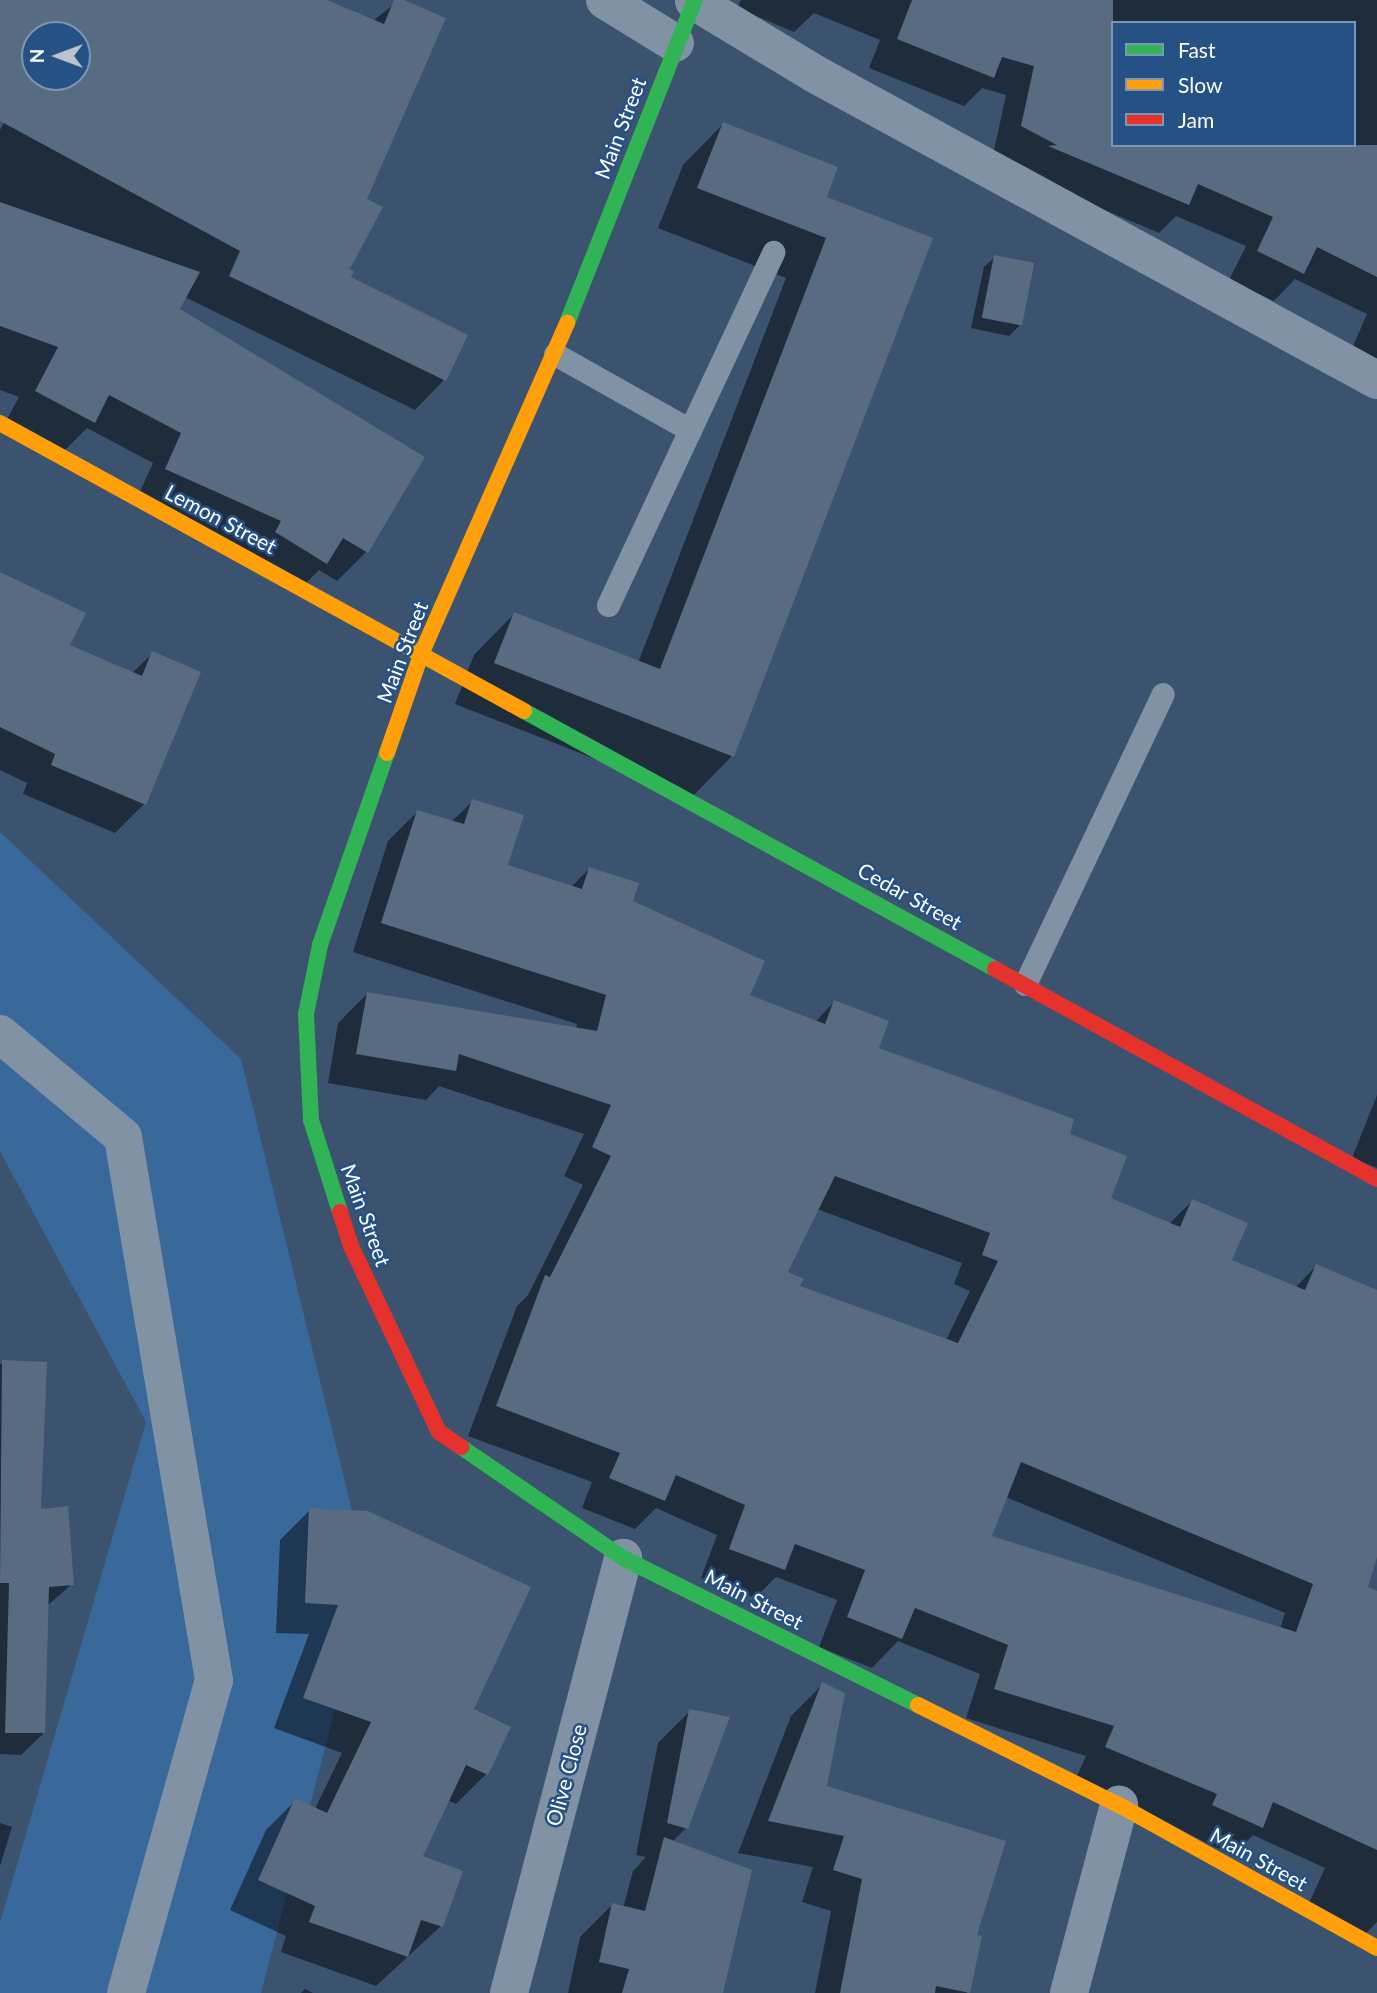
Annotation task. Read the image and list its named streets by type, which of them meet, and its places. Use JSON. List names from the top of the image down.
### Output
{
  "streets": {
    "street": [
      "Main Street",
      "Lemon Street",
      "Cedar Street",
      "Olive Close"
    ]
  },
  "crossings": [
    ["Main Street", "Lemon Street"],
    ["Main Street", "Cedar Street"],
    ["Main Street", "Olive Close"],
    ["Lemon Street", "Cedar Street"]
  ],
  "legend": ["Fast", "Slow", "Jam"],
  "north": "left"
}
